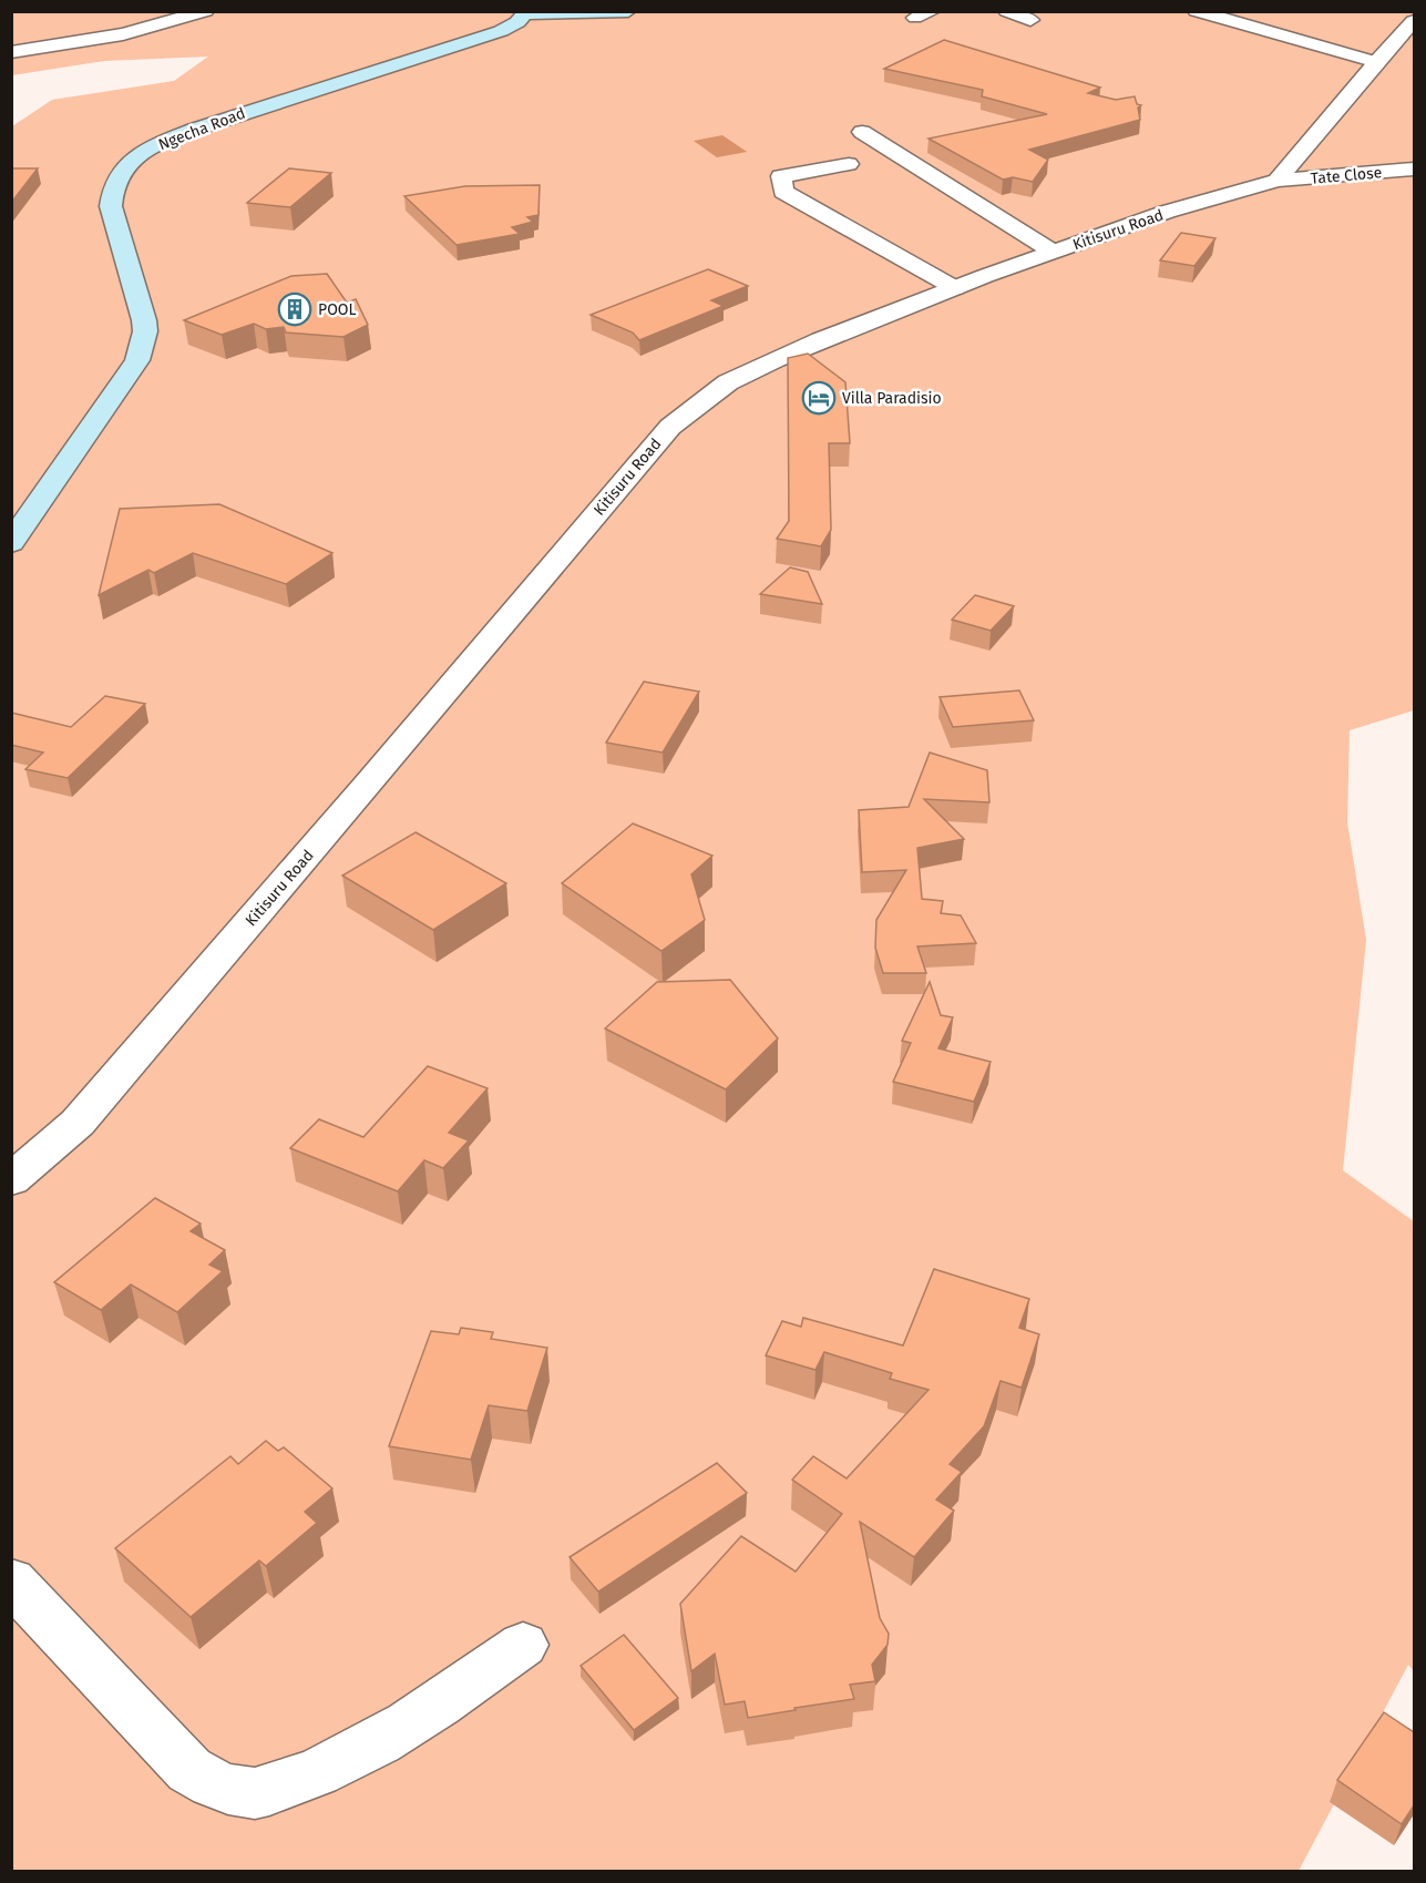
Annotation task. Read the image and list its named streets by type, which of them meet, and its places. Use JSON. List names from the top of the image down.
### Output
{
  "streets": {
    "main road": ["Ngecha Road"],
    "street": ["Tate Close", "Kitisuru Road"]
  },
  "crossings": [
    ["Tate Close", "Kitisuru Road"]
  ],
  "places": {
    "building": ["POOL"],
    "hotel": ["Villa Paradisio"]
  }
}
